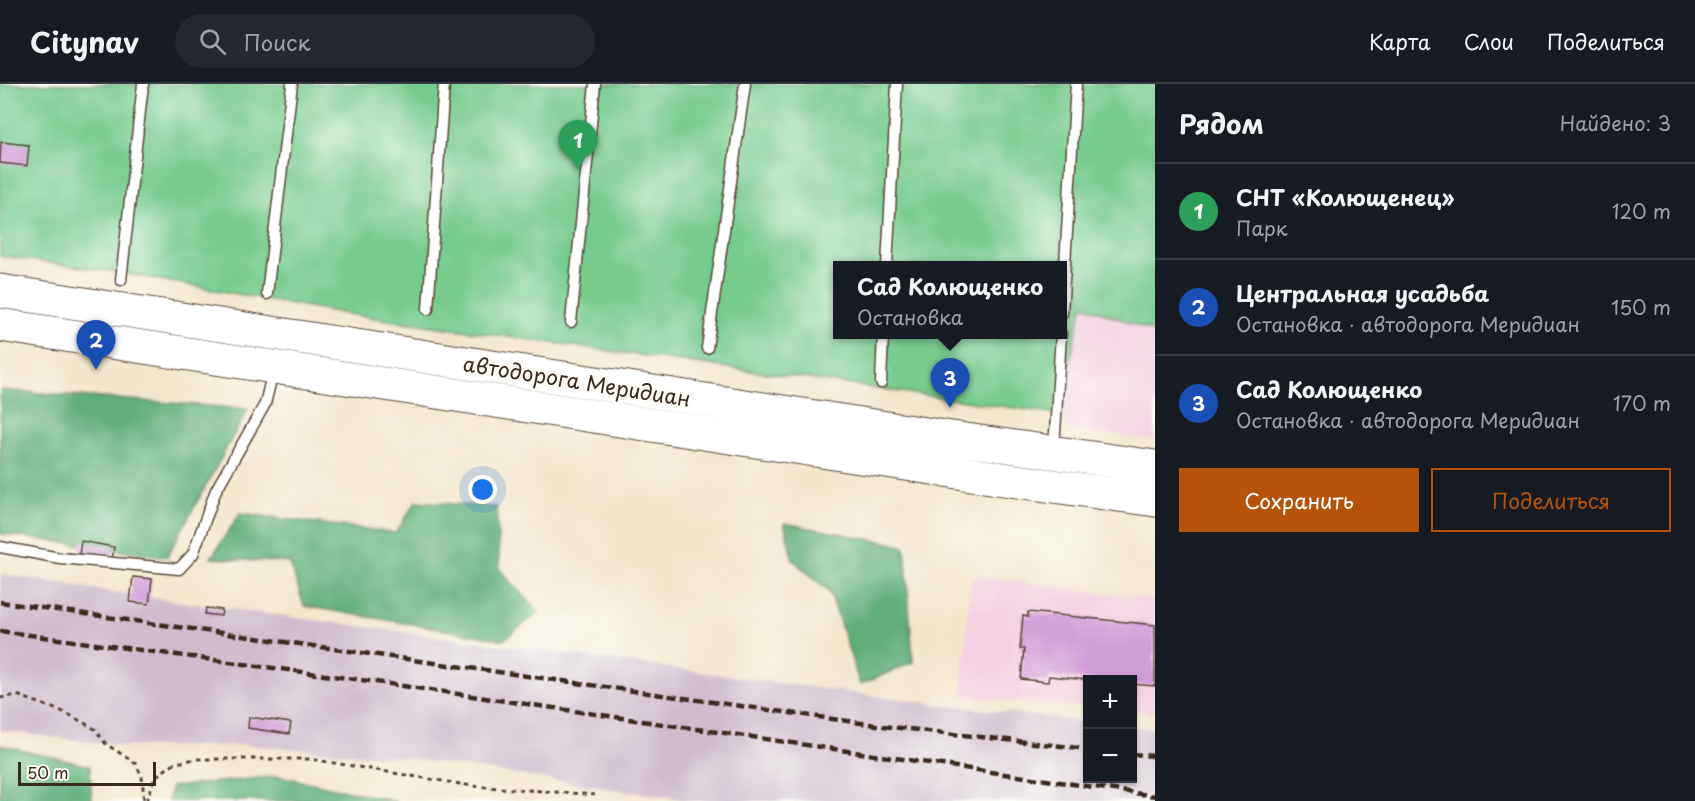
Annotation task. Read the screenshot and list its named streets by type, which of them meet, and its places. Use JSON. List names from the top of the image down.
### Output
{
  "streets": {
    "main road": ["автодорога Меридиан"]
  },
  "scale_bar": "50 m",
  "page": {
    "header": "Citynav",
    "search": "Поиск",
    "nav": ["Карта", "Слои", "Поделиться"],
    "heading": ["Рядом", "Найдено: 3"],
    "pins": ["1", "2", "3"],
    "list": [
      {
        "mark": "1",
        "name": "СНТ «Колющенец»",
        "note": "Парк",
        "value": "120 m"
      },
      {
        "mark": "2",
        "name": "Центральная усадьба",
        "note": "Остановка · автодорога Меридиан",
        "value": "150 m"
      },
      {
        "mark": "3",
        "name": "Сад Колющенко",
        "note": "Остановка · автодорога Меридиан",
        "value": "170 m"
      }
    ],
    "popup": ["Сад Колющенко", "Остановка"],
    "buttons": ["Сохранить", "Поделиться"],
    "map_buttons": ["+", "−"],
    "scale": "50 m"
  }
}
